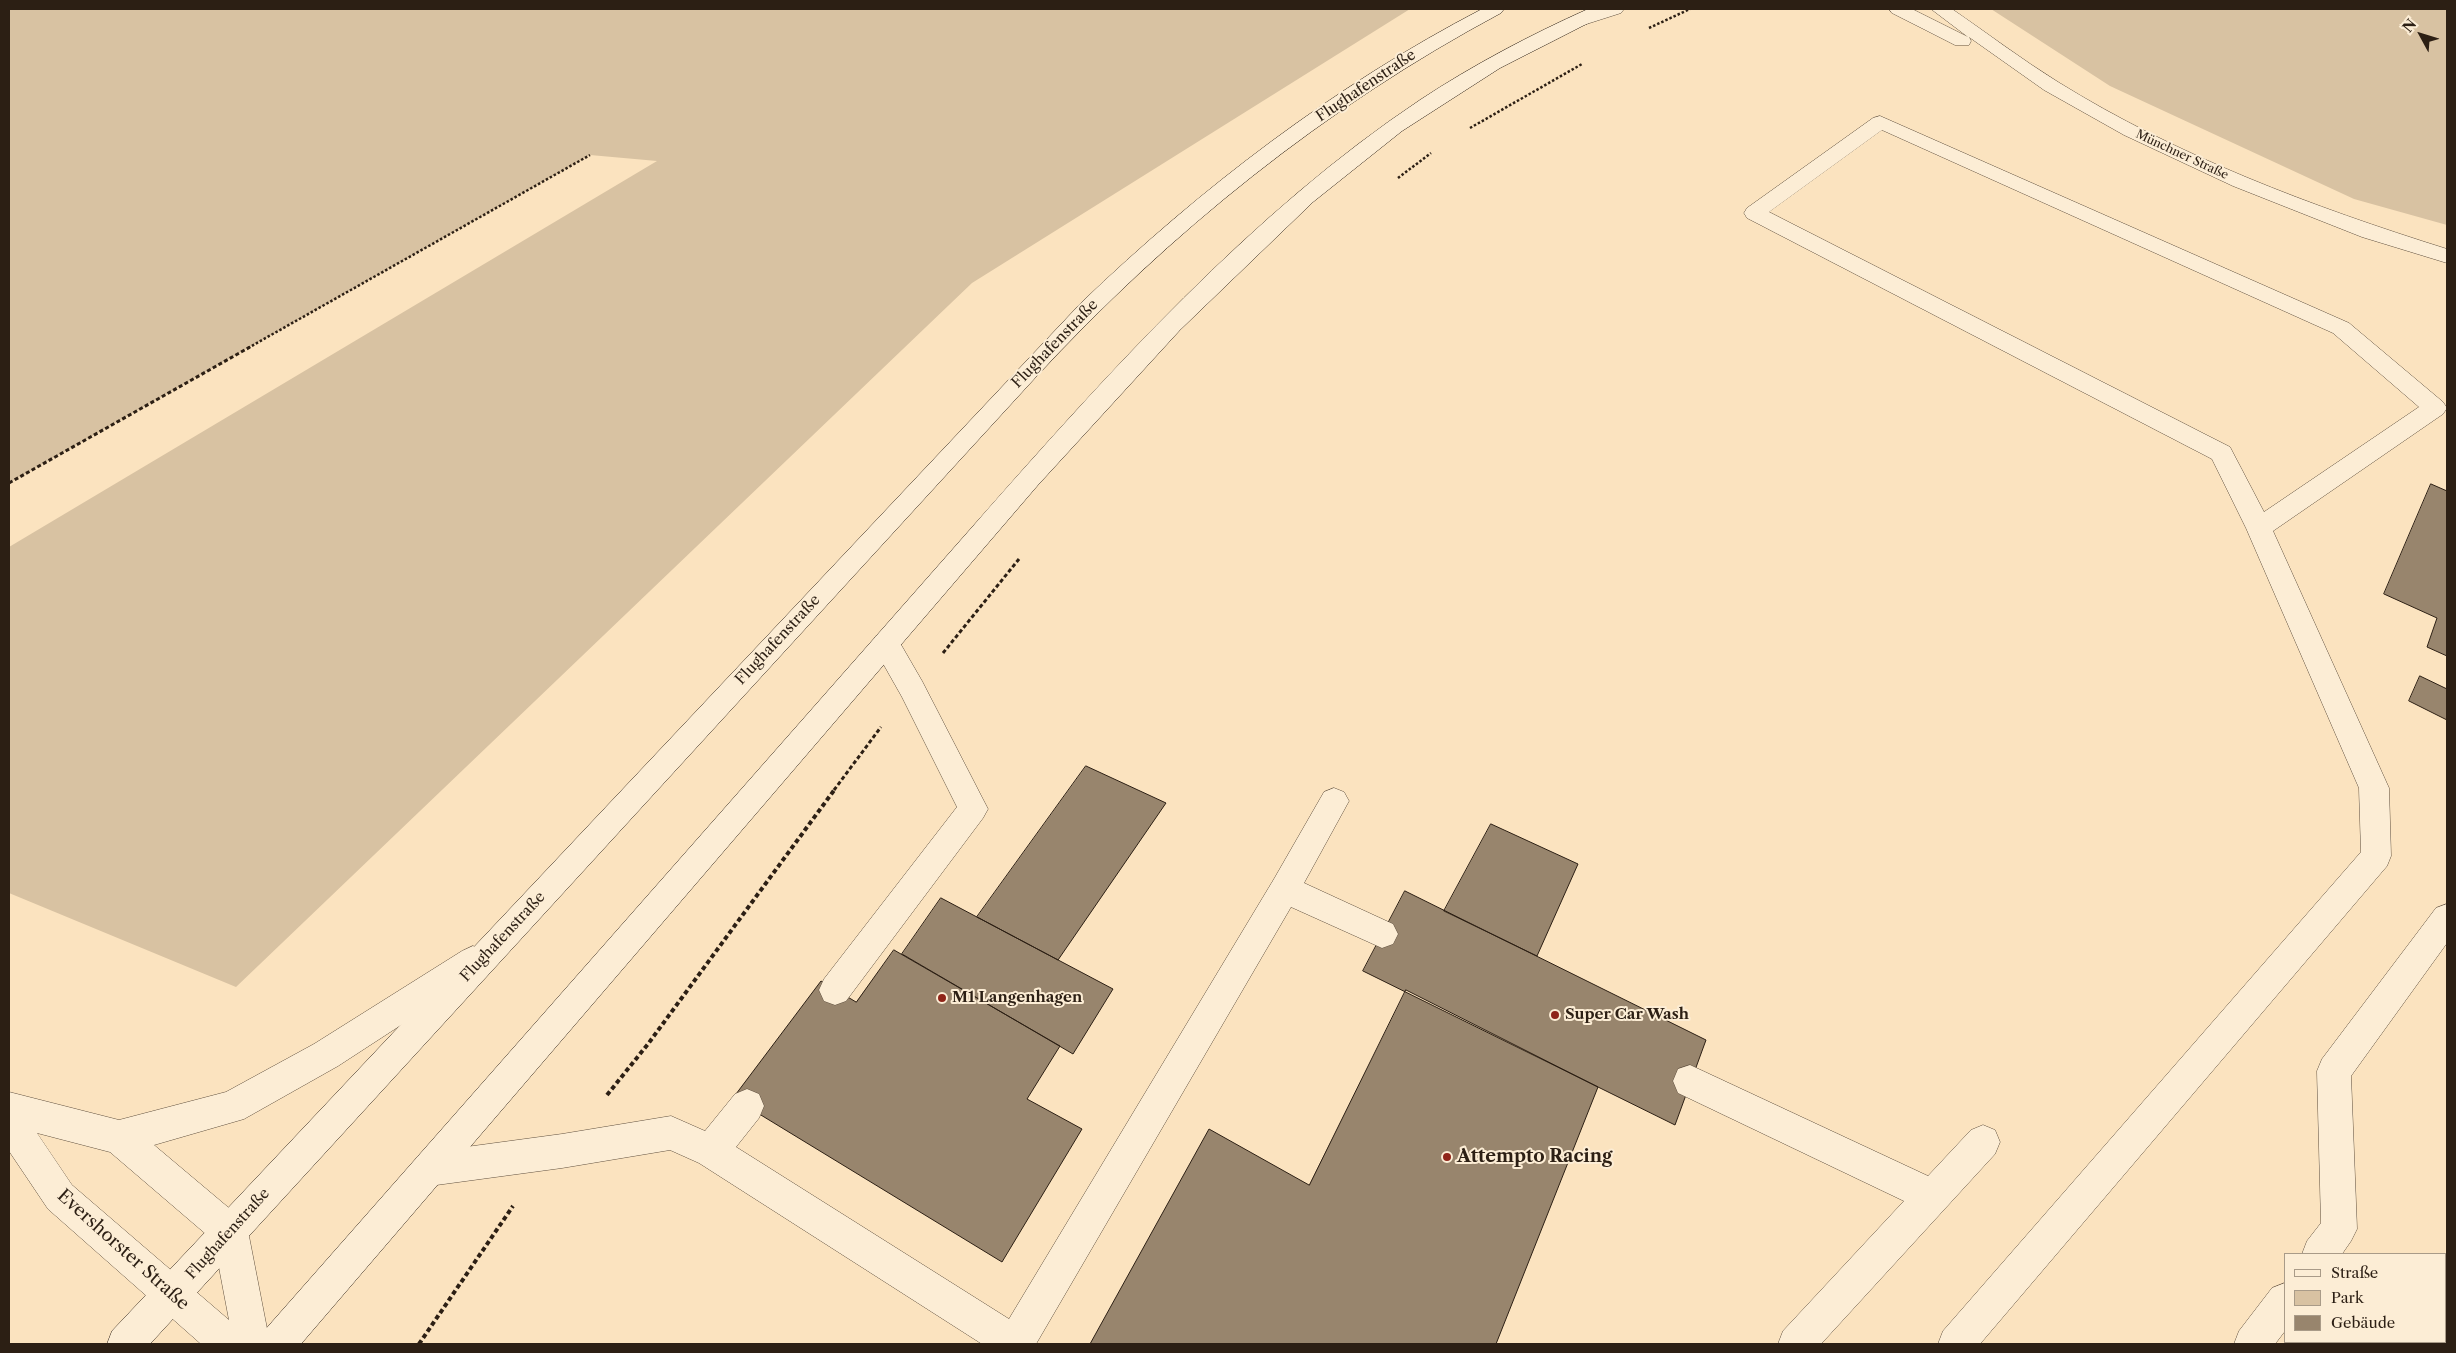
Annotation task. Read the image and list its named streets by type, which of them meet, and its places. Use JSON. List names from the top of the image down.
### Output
{
  "streets": {
    "main road": ["Flughafenstraße", "Münchner Straße", "Evershorster Straße"]
  },
  "crossings": [
    ["Flughafenstraße", "Evershorster Straße"]
  ],
  "places": ["M1 Langenhagen", "Super Car Wash", "Attempto Racing"],
  "legend": ["Straße", "Park", "Gebäude"],
  "north": "top left"
}
